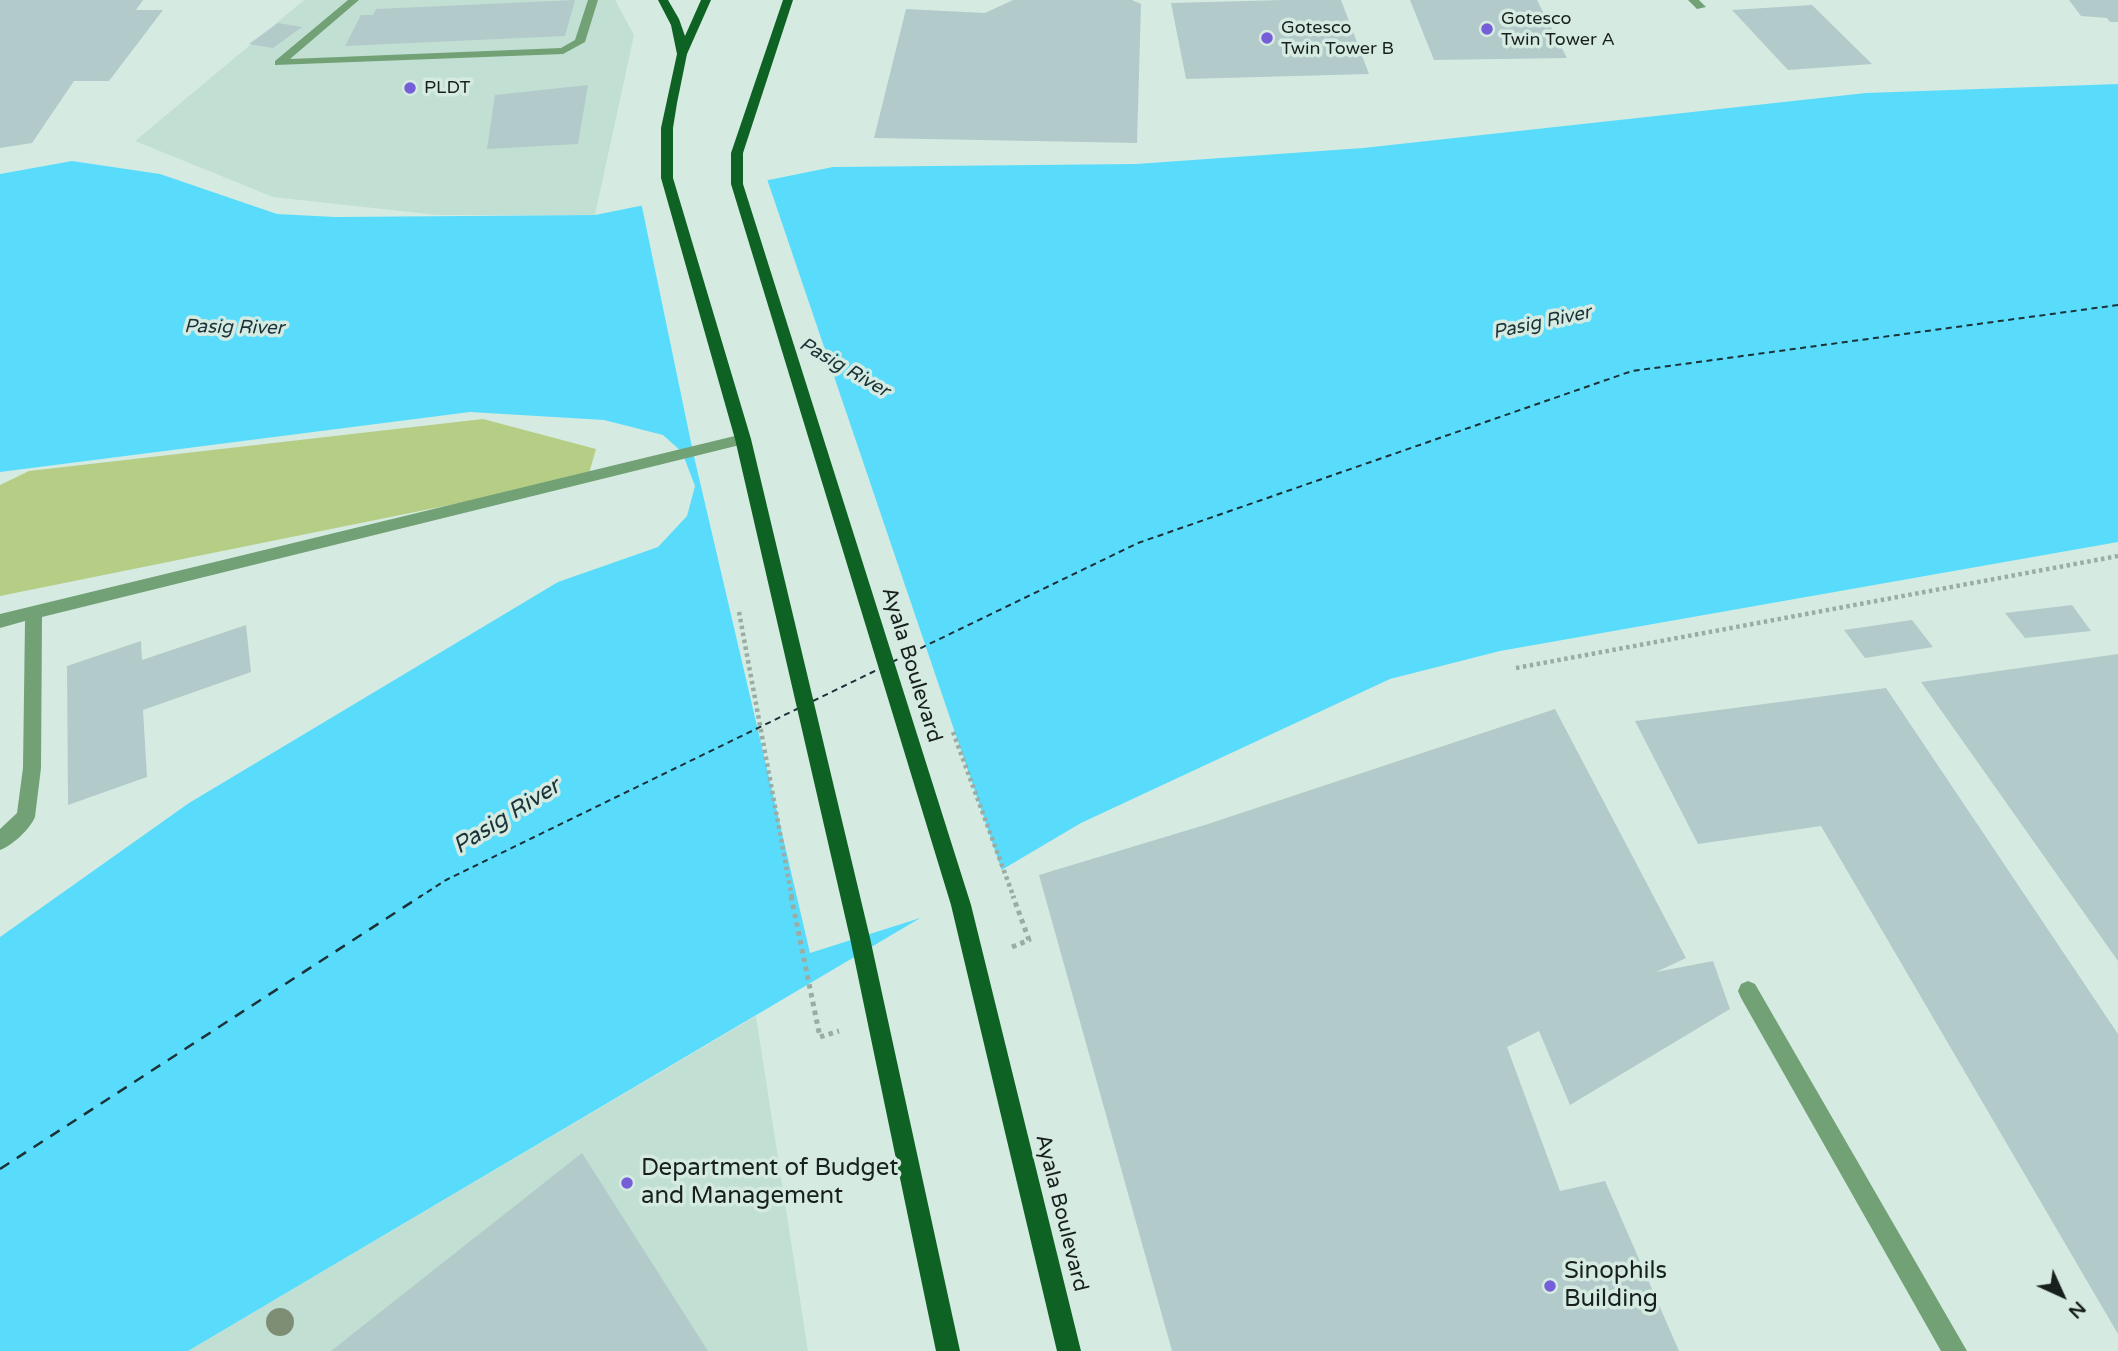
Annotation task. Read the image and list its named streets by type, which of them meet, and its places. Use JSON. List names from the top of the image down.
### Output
{
  "streets": {
    "main road": ["Ayala Boulevard"]
  },
  "water": ["Pasig River"],
  "places": [
    "Gotesco Twin Tower A",
    "Gotesco Twin Tower B",
    "PLDT",
    "Department of Budget and Management",
    "Sinophils Building"
  ],
  "north": "bottom right"
}
